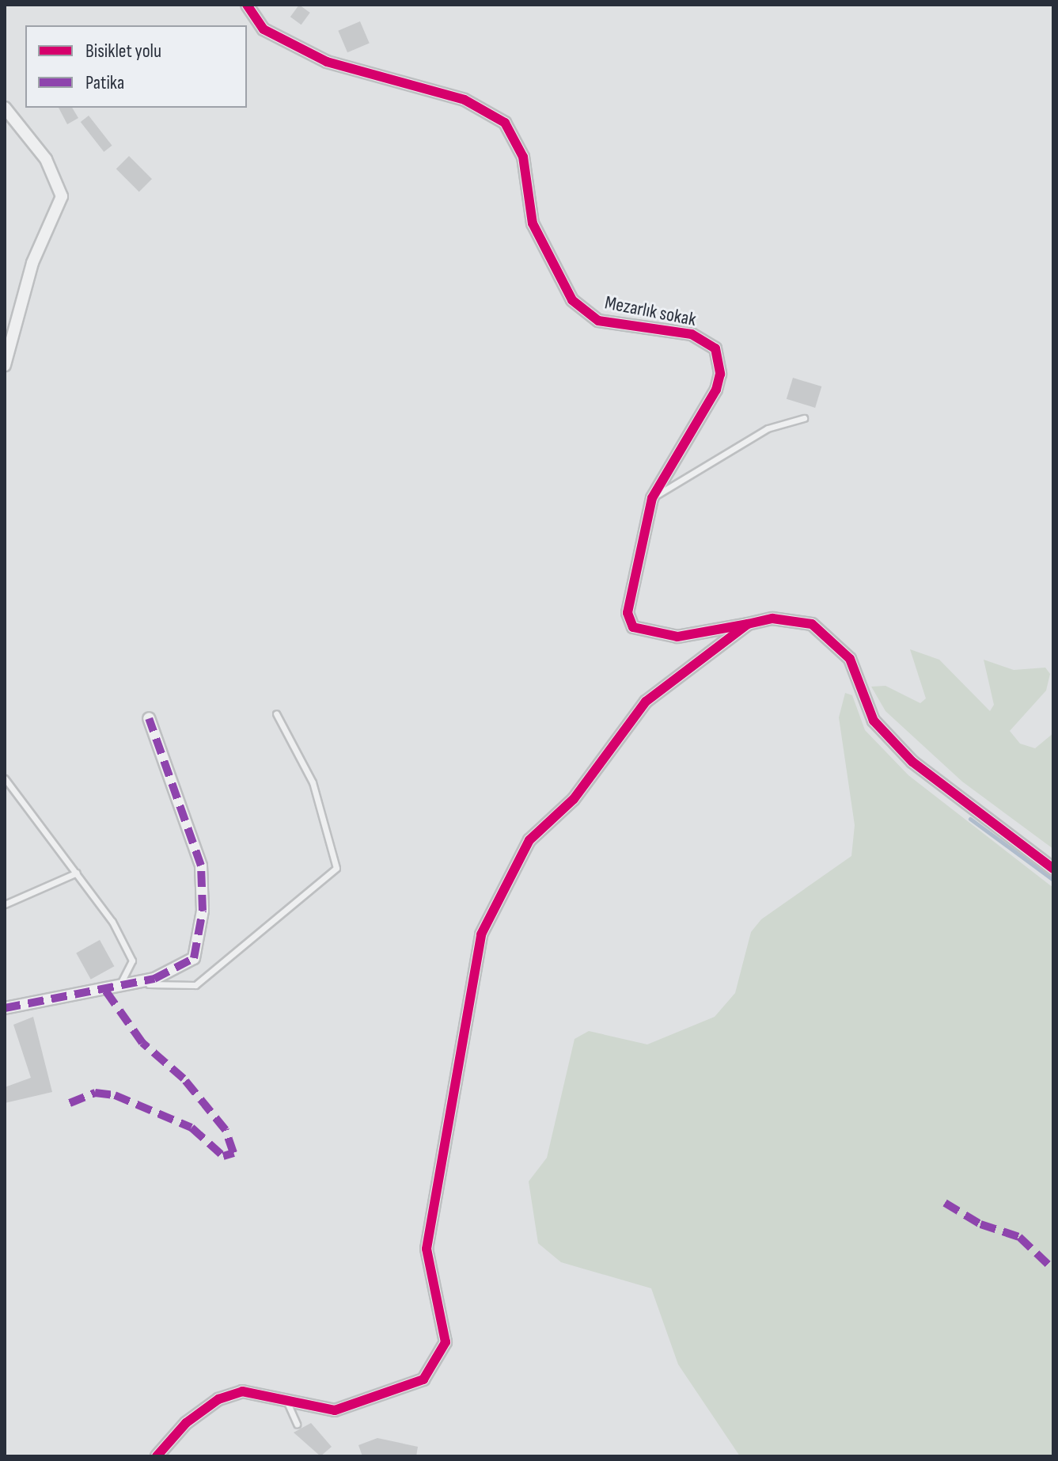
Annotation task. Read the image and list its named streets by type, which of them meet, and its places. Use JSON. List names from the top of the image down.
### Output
{
  "streets": {
    "street": ["Mezarlık sokak"]
  },
  "legend": ["Bisiklet yolu", "Patika"]
}
